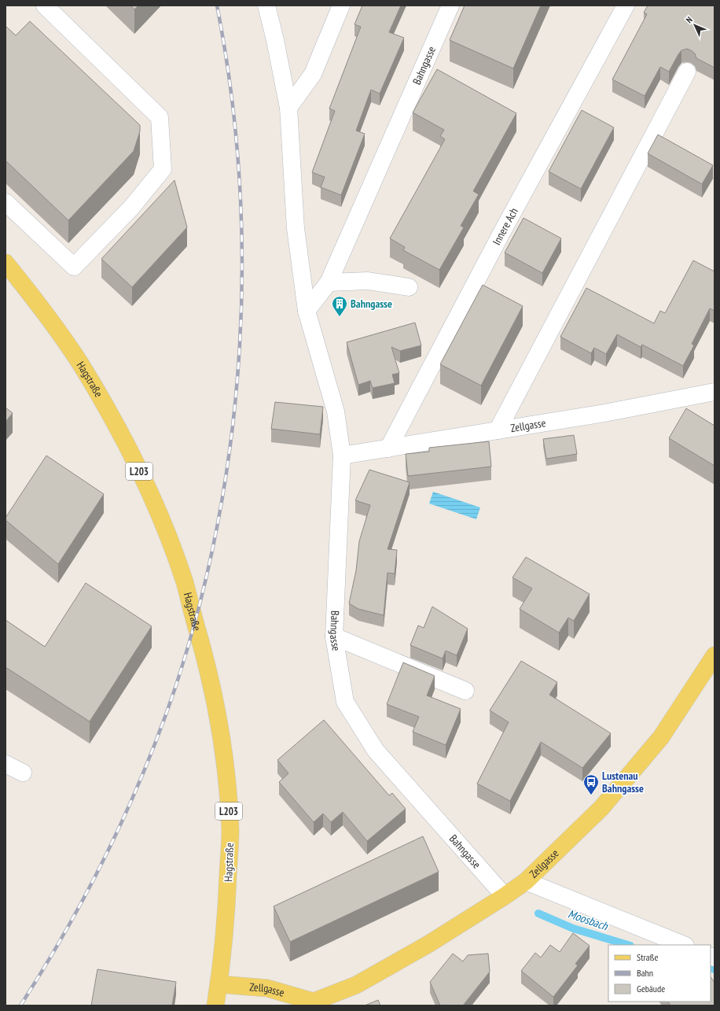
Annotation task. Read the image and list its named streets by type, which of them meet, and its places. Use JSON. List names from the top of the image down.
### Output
{
  "streets": {
    "main road": ["Hagstraße", "Zellgasse", "L203"],
    "street": ["Bahngasse", "Innere Ach"]
  },
  "crossings": [
    ["Bahngasse", "Zellgasse"],
    ["Innere Ach", "Zellgasse"],
    ["Hagstraße", "Zellgasse"]
  ],
  "water": ["Moosbach"],
  "places": {
    "building": ["Bahngasse"],
    "bus stop": ["Lustenau Bahngasse"]
  },
  "legend": ["Straße", "Bahn", "Gebäude"],
  "north": "top left"
}
